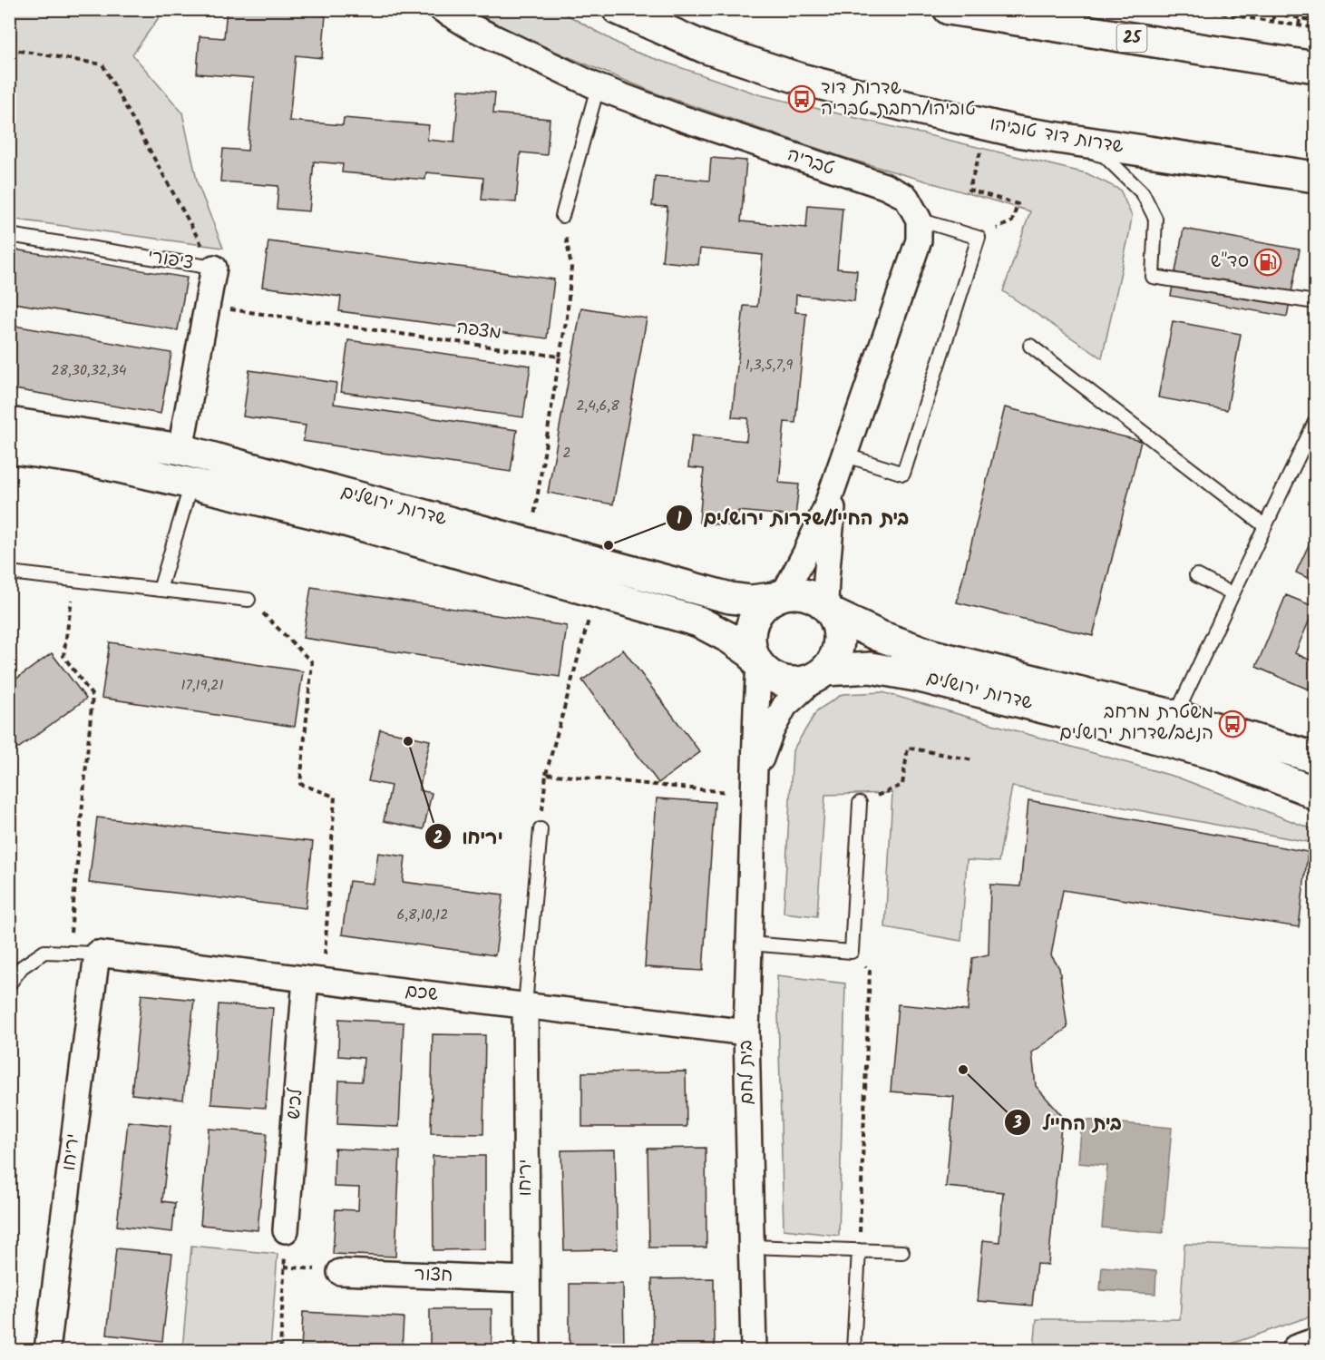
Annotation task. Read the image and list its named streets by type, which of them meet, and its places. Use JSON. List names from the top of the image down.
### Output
{
  "streets": {
    "main road": ["25", "שדרות דוד טוביהו", "שדרות ירושלים"],
    "street": [
      "טבריה",
      "ציפורי",
      "שכם",
      "בית לחם",
      "לכיש",
      "יריחו",
      "חצור"
    ],
    "path": ["מצפה"]
  },
  "crossings": [
    ["ציפורי", "מצפה"],
    ["ציפורי", "שדרות ירושלים"],
    ["שדרות ירושלים", "בית לחם"],
    ["שכם", "בית לחם"],
    ["שכם", "לכיש"],
    ["שכם", "יריחו"],
    ["יריחו", "חצור"]
  ],
  "places": {
    "bus stop": ["שדרות דוד טוביהו/רחבת טבריה", "משטרת מרחב הנגב/שדרות ירושלים"],
    "fuel station": ["סד\"ש"],
    "other": ["בית החייל/שדרות ירושלים", "יריחו", "בית החייל"]
  },
  "house_numbers": [
    "1,3,5,7,9",
    "28,30,32,34",
    "2,4,6,8",
    "2",
    "17,19,21",
    "6,8,10,12"
  ]
}
